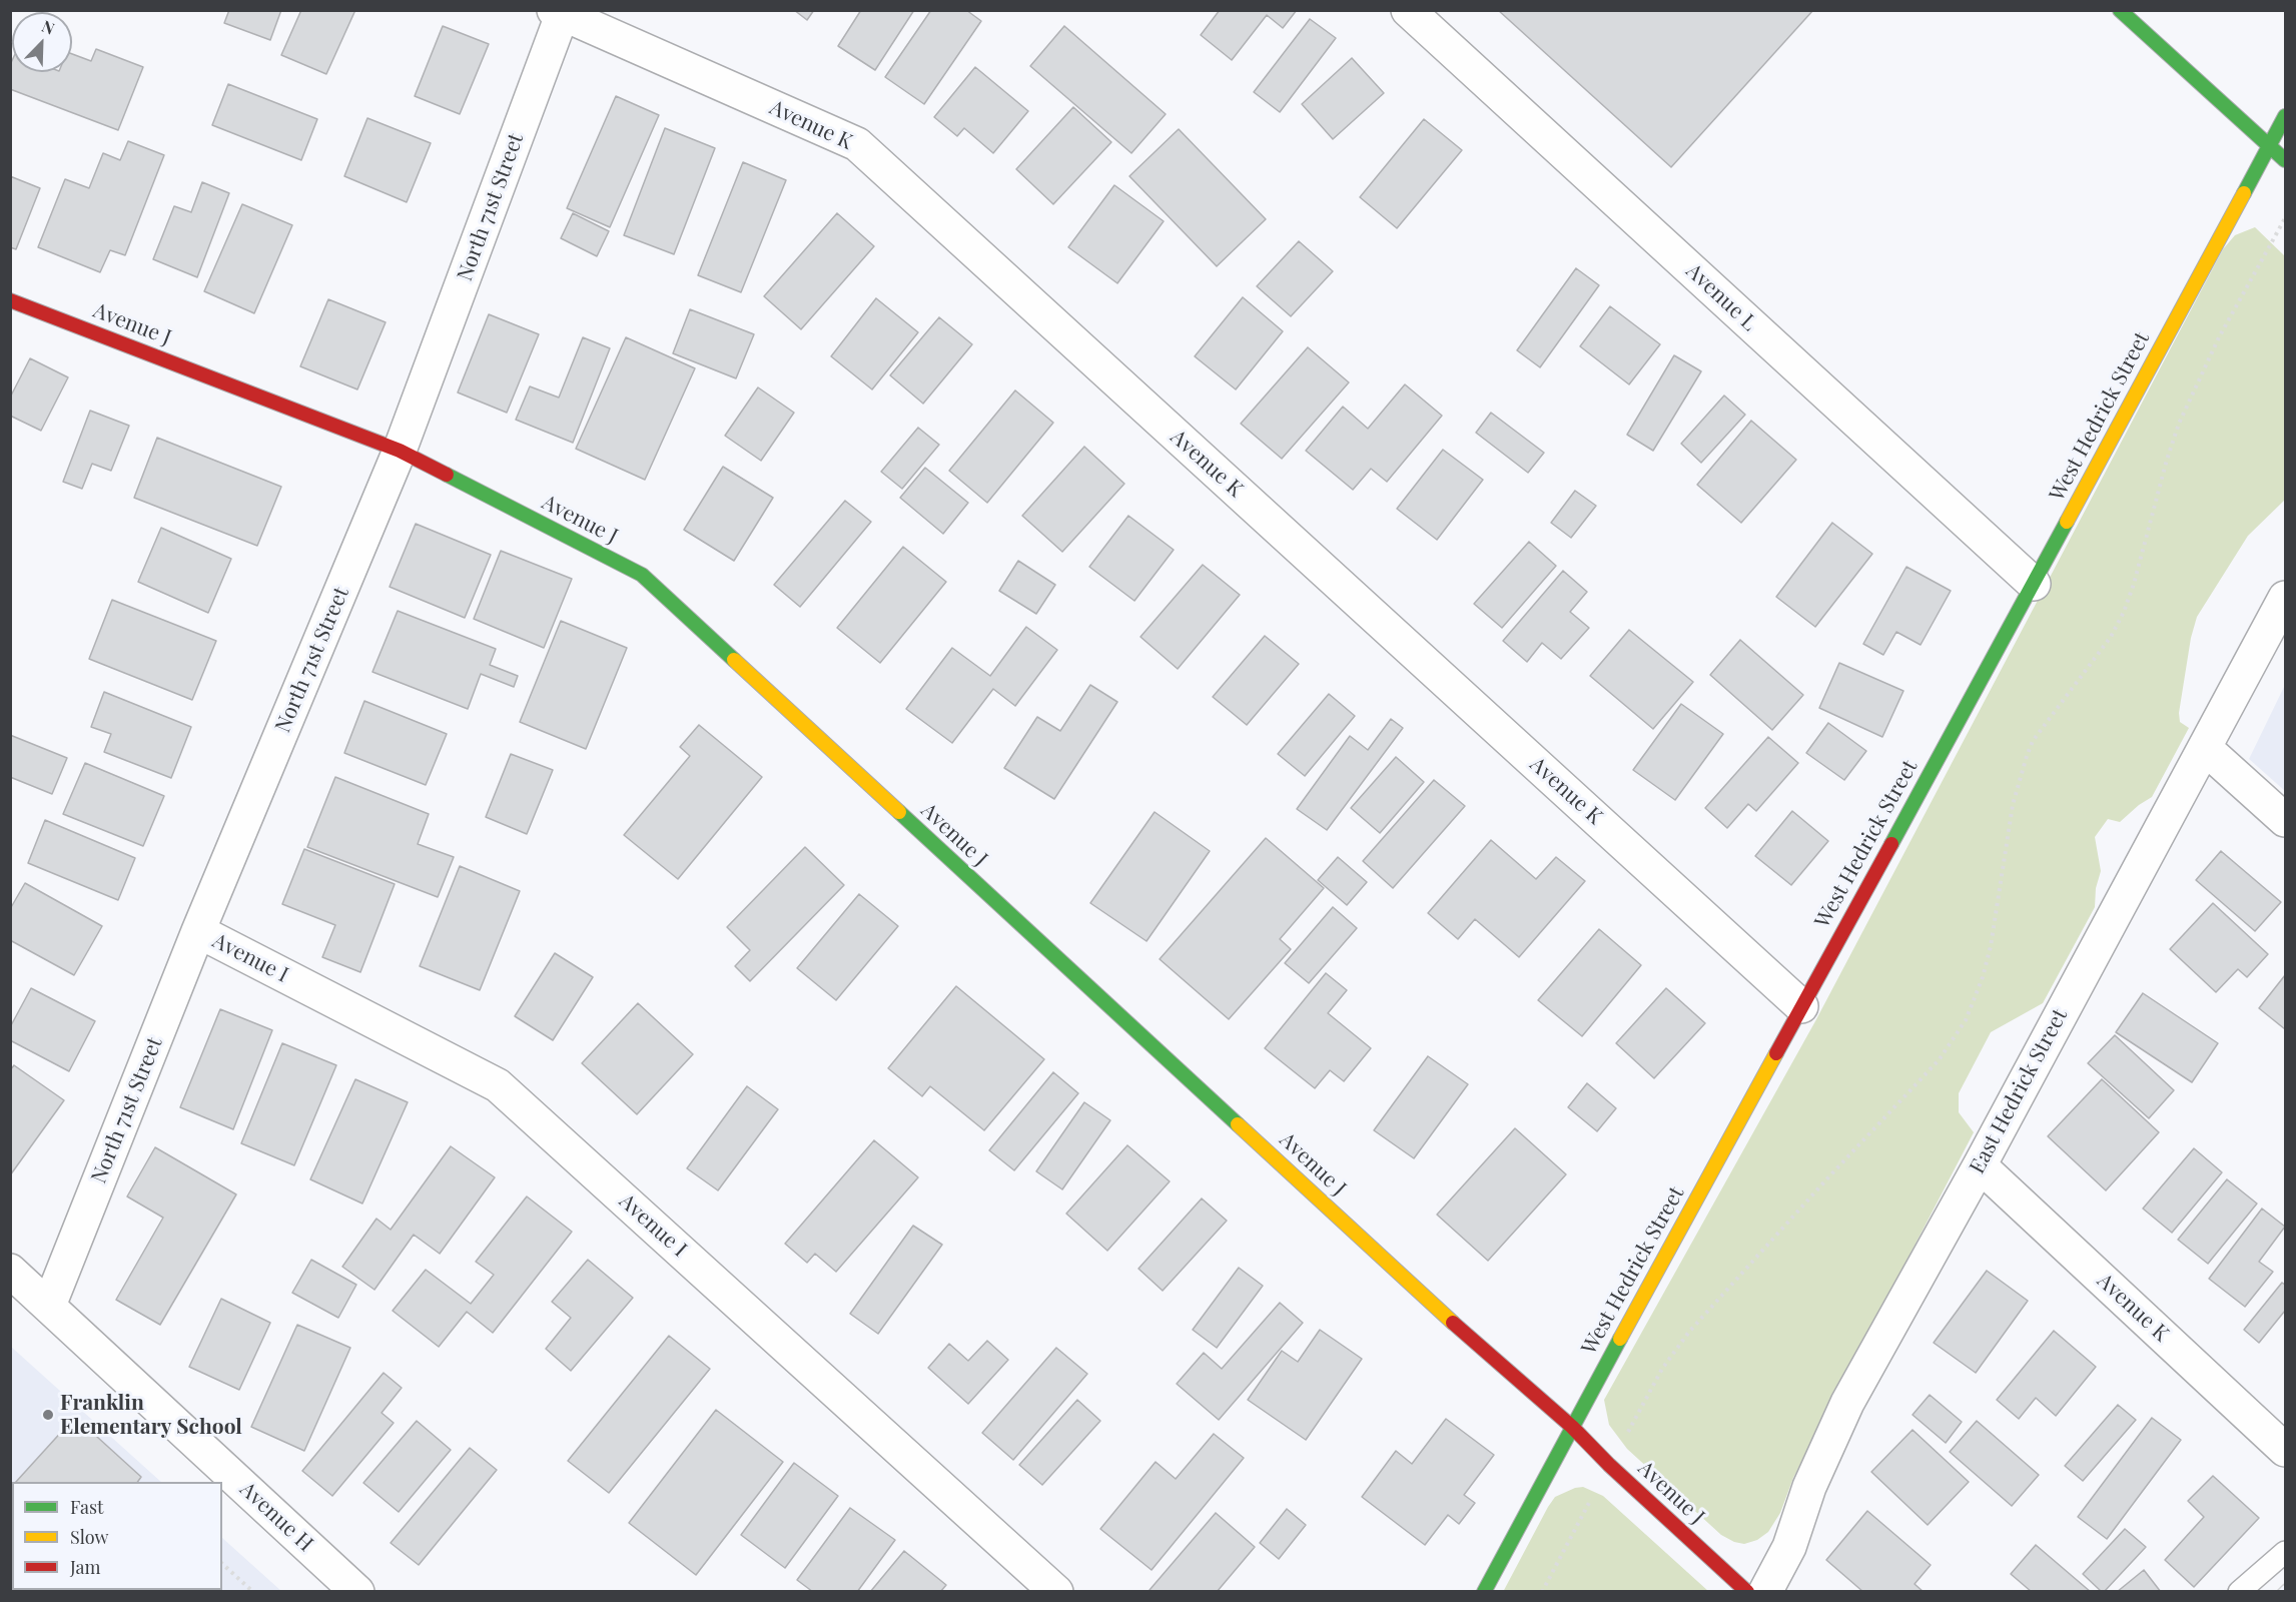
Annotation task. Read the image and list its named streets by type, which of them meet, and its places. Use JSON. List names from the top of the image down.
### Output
{
  "streets": {
    "street": [
      "Avenue K",
      "North 71st Street",
      "Avenue L",
      "Avenue J",
      "West Hedrick Street",
      "Avenue I",
      "East Hedrick Street",
      "Avenue H"
    ]
  },
  "crossings": [
    ["Avenue K", "North 71st Street"],
    ["Avenue K", "West Hedrick Street"],
    ["Avenue K", "East Hedrick Street"],
    ["North 71st Street", "Avenue J"],
    ["North 71st Street", "Avenue I"],
    ["North 71st Street", "Avenue H"],
    ["Avenue L", "West Hedrick Street"],
    ["Avenue J", "West Hedrick Street"]
  ],
  "places": ["Franklin Elementary School"],
  "legend": ["Fast", "Slow", "Jam"],
  "north": "top right"
}
